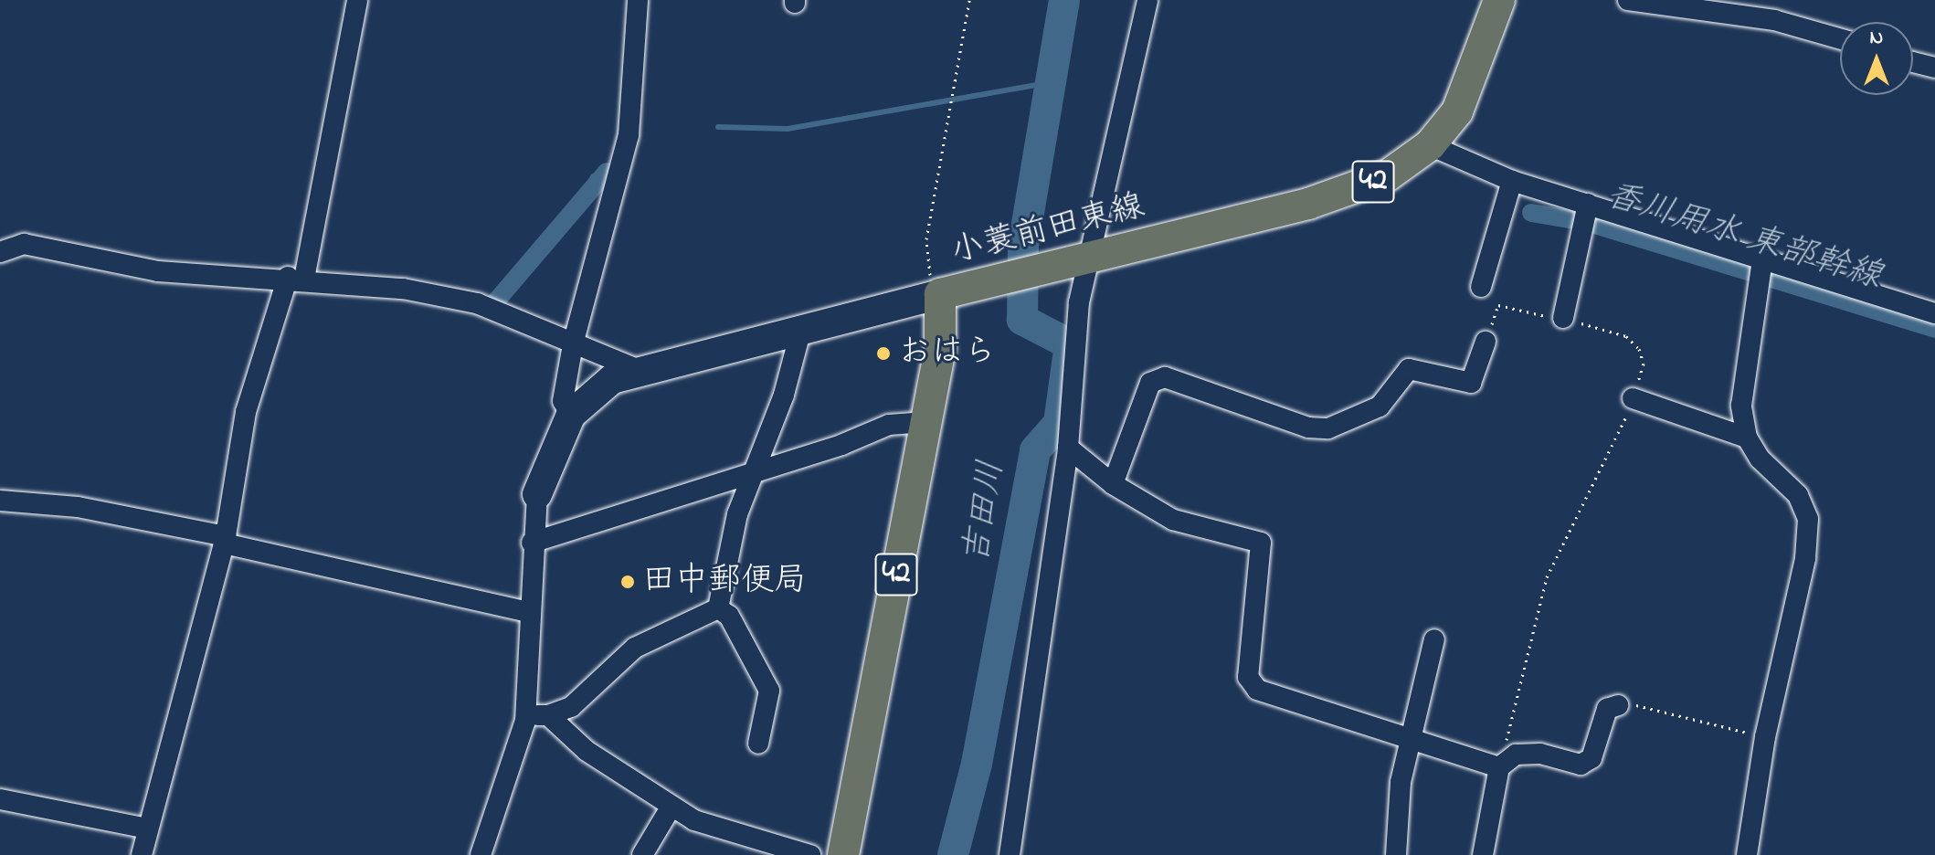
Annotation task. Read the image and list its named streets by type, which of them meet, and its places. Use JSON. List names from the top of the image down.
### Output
{
  "streets": {
    "main road": ["42", "小蓑前田東線"]
  },
  "water": ["香川用水 東部幹線", "吉田川"],
  "places": ["おはら", "田中郵便局"],
  "north": "top"
}
